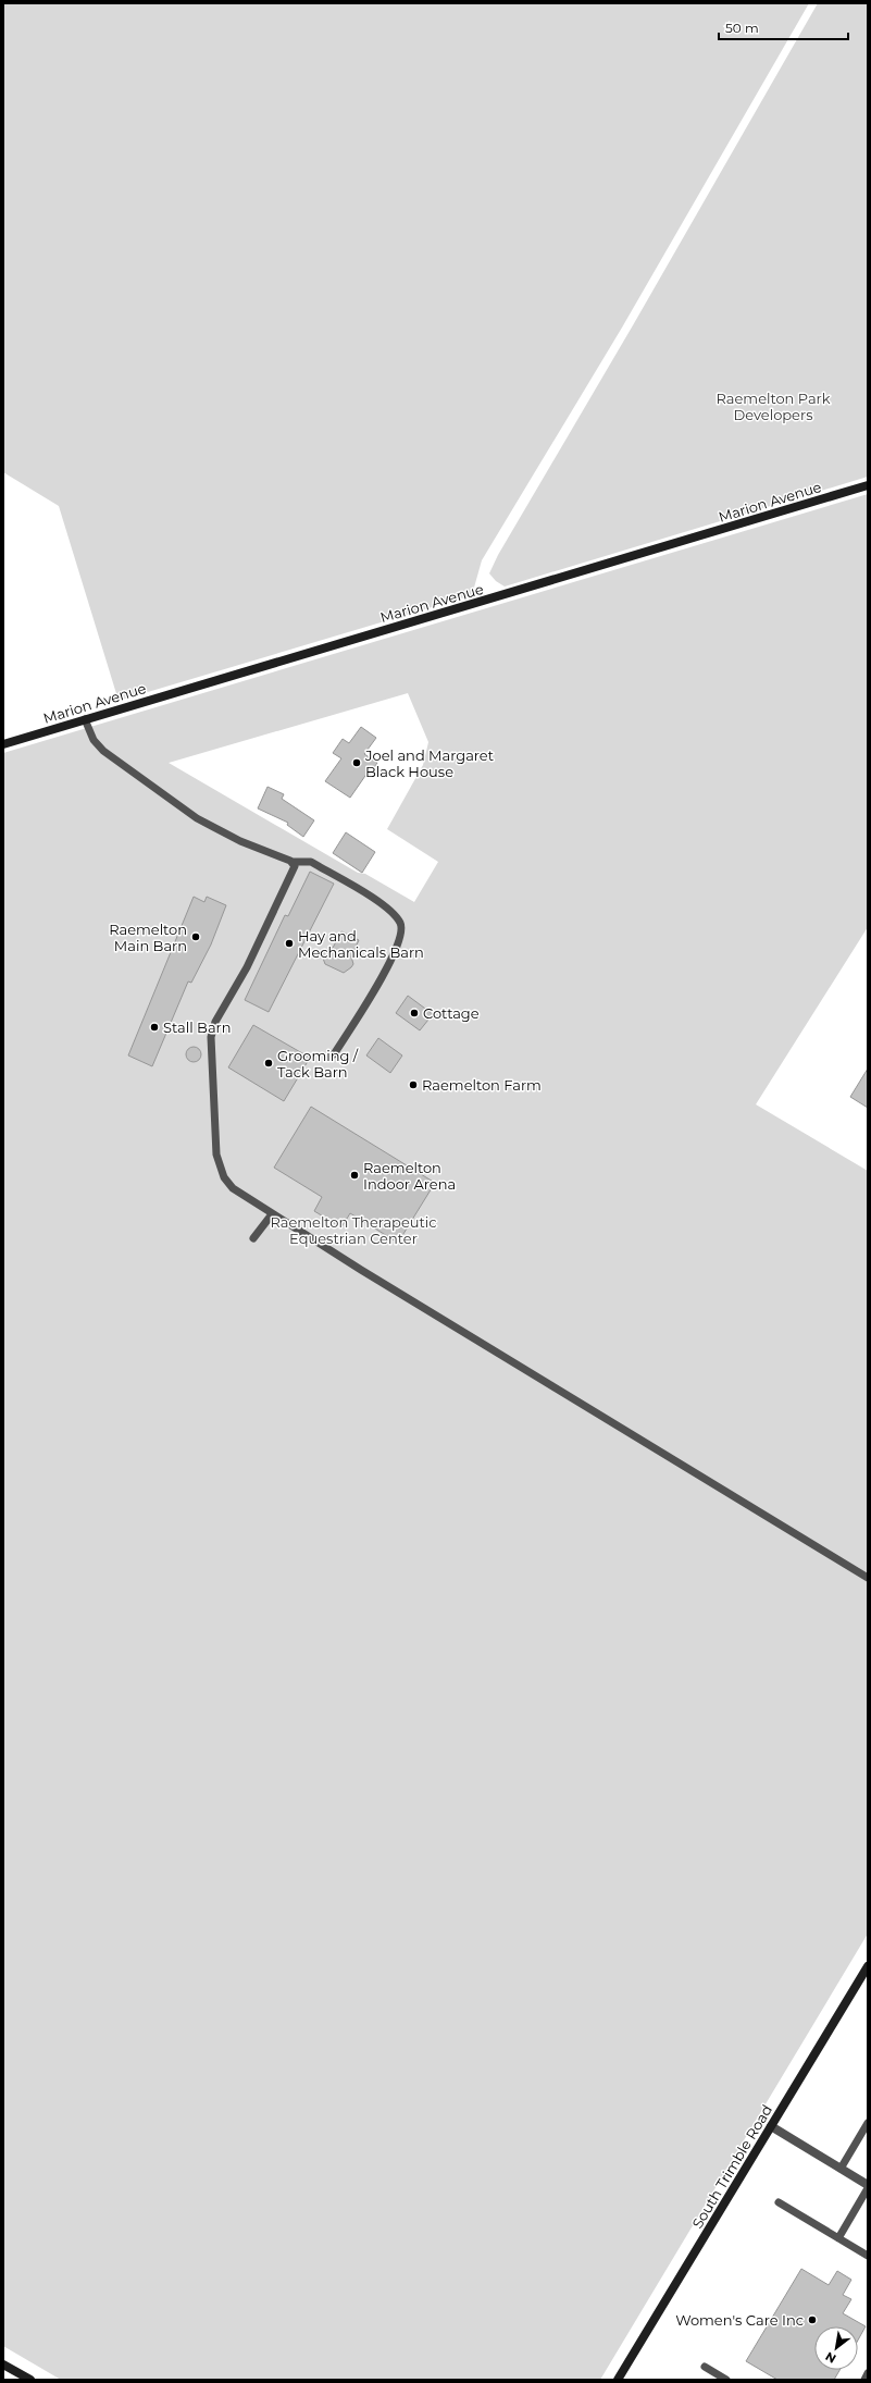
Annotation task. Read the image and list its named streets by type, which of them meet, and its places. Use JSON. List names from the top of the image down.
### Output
{
  "streets": {
    "street": ["Marion Avenue", "South Trimble Road"]
  },
  "parks": ["Raemelton Park Developers", "Raemelton Therapeutic Equestrian Center"],
  "places": [
    "Joel and Margaret Black House",
    "Raemelton Main Barn",
    "Hay and Mechanicals Barn",
    "Cottage",
    "Stall Barn",
    "Grooming / Tack Barn",
    "Raemelton Farm",
    "Raemelton Indoor Arena",
    "Women's Care Inc"
  ],
  "scale_bar": "50 m",
  "north": "bottom left"
}
